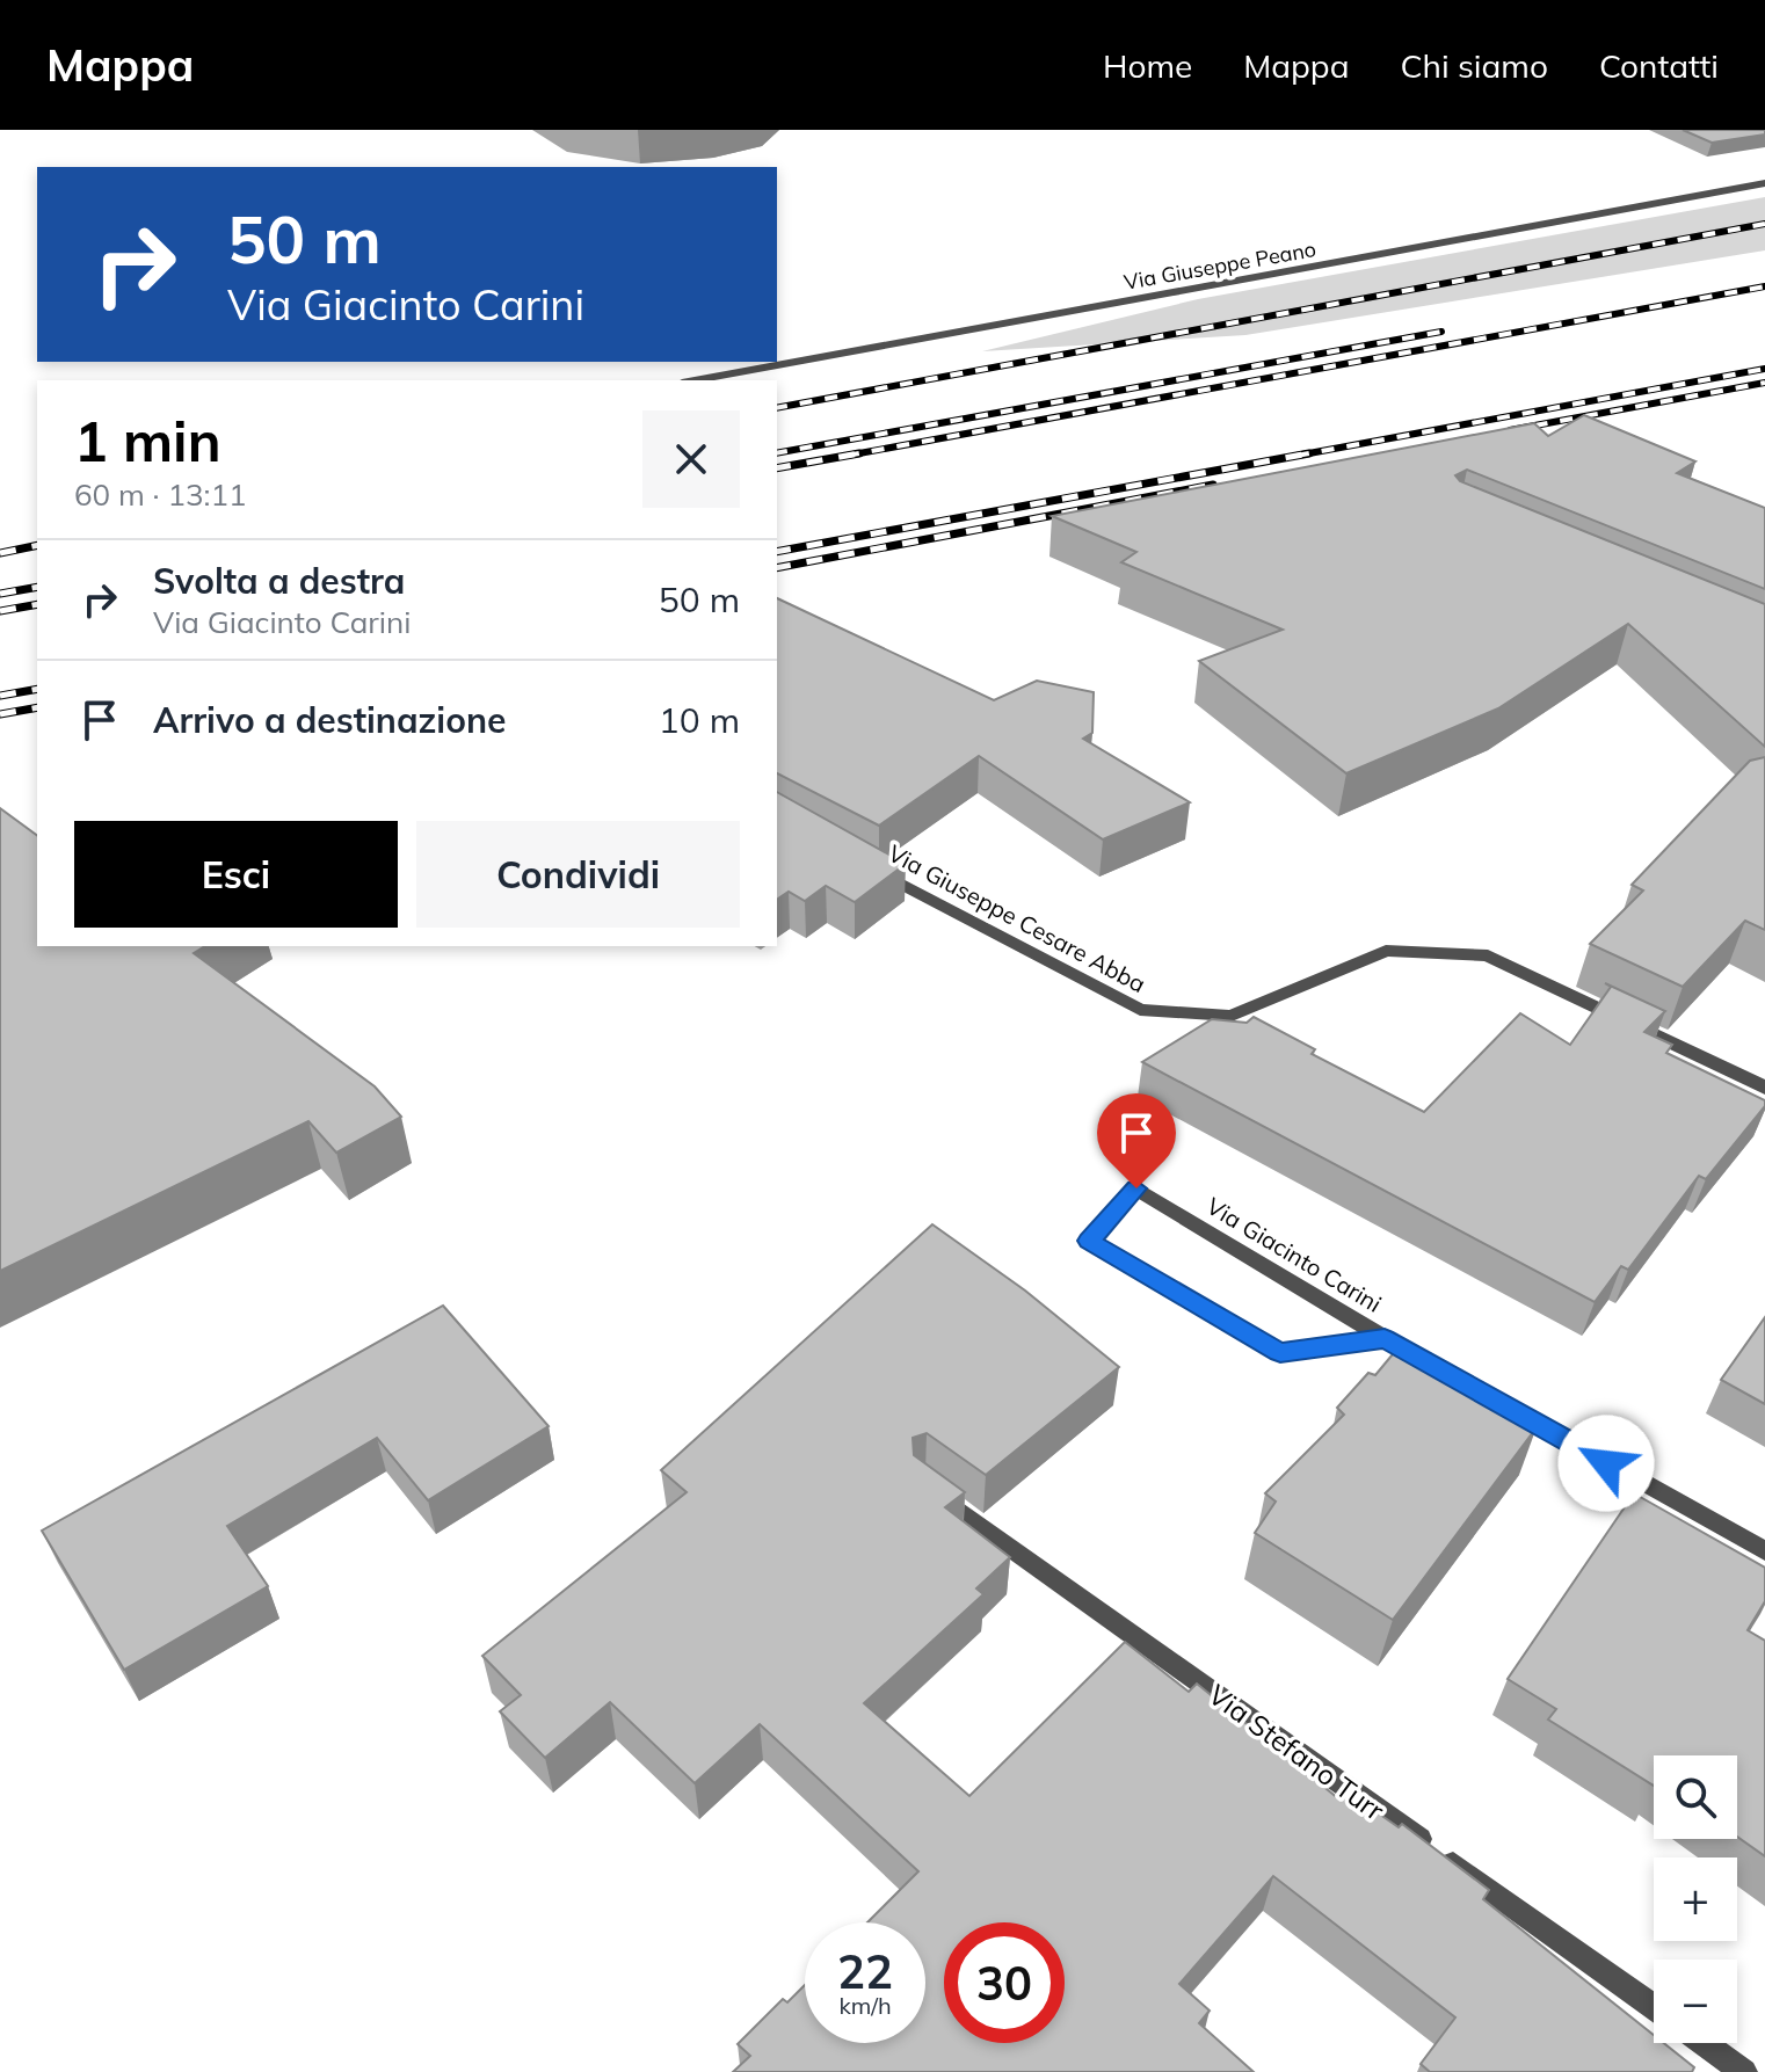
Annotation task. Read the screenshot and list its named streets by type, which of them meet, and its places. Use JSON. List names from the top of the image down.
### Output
{
  "streets": {
    "street": [
      "Via Giuseppe Peano",
      "Via Giuseppe Cesare Abba",
      "Via Giacinto Carini",
      "Via Stefano Turr"
    ]
  },
  "page": {
    "header": "Mappa",
    "nav": [
      "Home",
      "Mappa",
      "Chi siamo",
      "Contatti"
    ],
    "turn": ["50 m", "Via Giacinto Carini"],
    "heading": ["1 min", "60 m · 13:11"],
    "list": [
      {
        "name": "Svolta a destra",
        "note": "Via Giacinto Carini",
        "value": "50 m"
      },
      {
        "name": "Arrivo a destinazione",
        "value": "10 m"
      }
    ],
    "buttons": ["Esci", "Condividi"],
    "map_buttons": ["+", "−"],
    "speed": "22 km/h",
    "limit": "30"
  }
}
